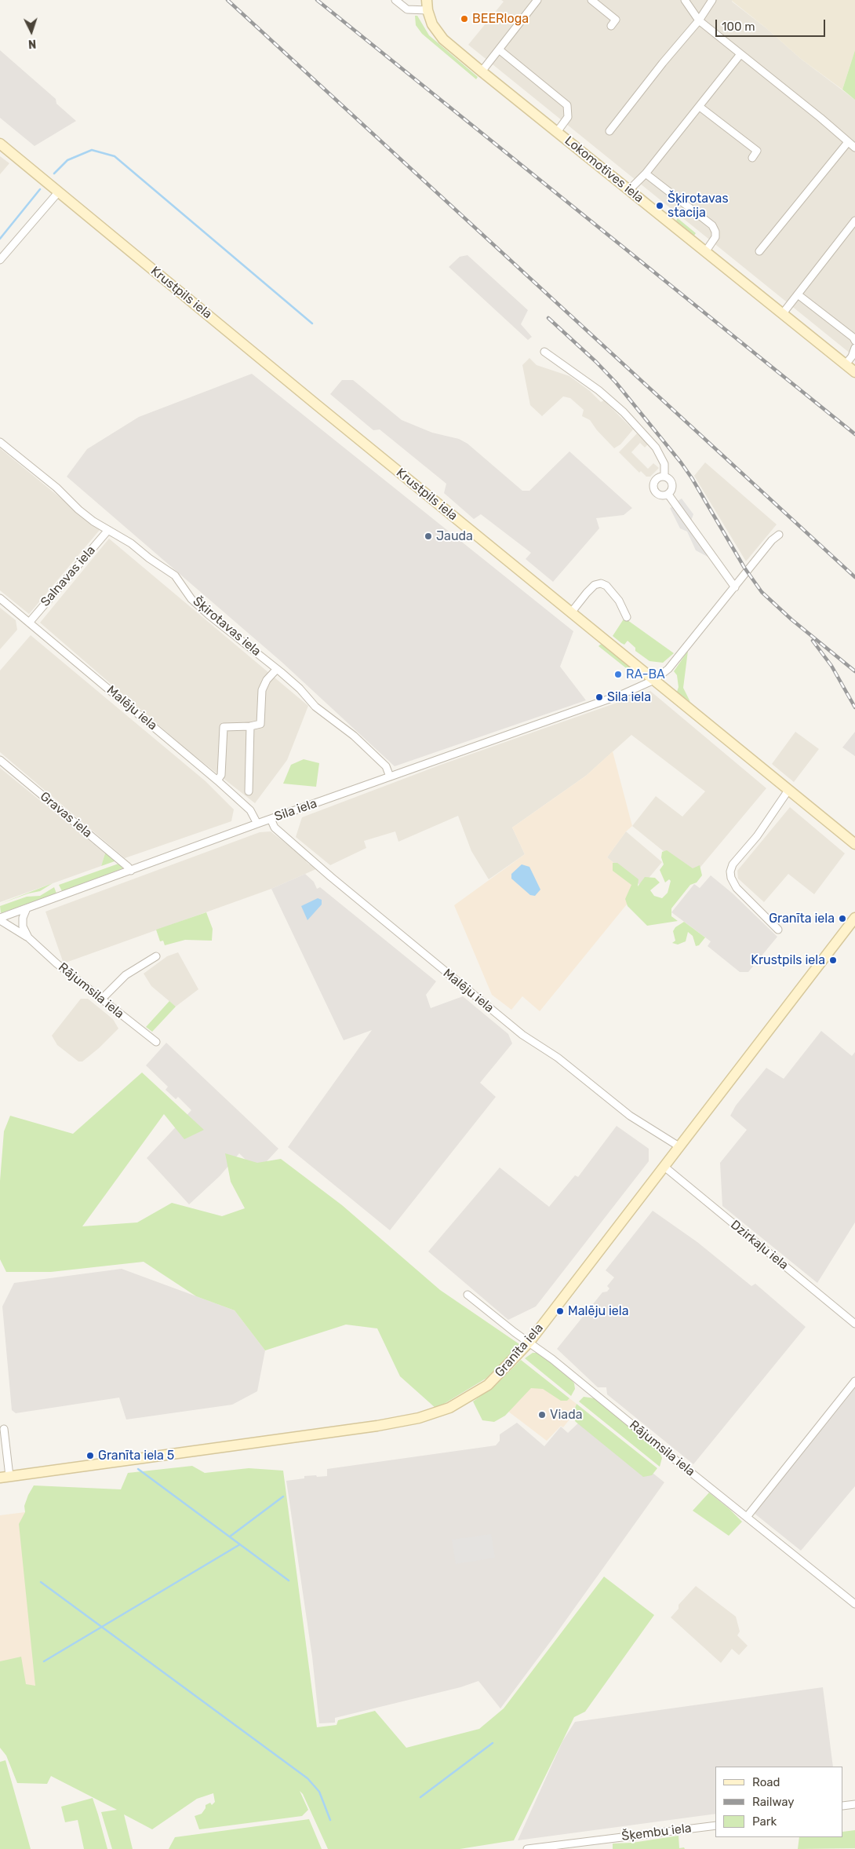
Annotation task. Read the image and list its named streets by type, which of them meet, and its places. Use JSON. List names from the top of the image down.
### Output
{
  "streets": {
    "street": [
      "Lokomotīves iela",
      "Krustpils iela",
      "Salnavas iela",
      "Šķirotavas iela",
      "Malēju iela",
      "Sila iela",
      "Gravas iela",
      "Rājumsila iela",
      "Dzirkaļu iela",
      "Granīta iela",
      "Šķembu iela"
    ]
  },
  "crossings": [
    ["Krustpils iela", "Sila iela"],
    ["Salnavas iela", "Šķirotavas iela"],
    ["Salnavas iela", "Malēju iela"],
    ["Šķirotavas iela", "Sila iela"],
    ["Malēju iela", "Sila iela"],
    ["Malēju iela", "Granīta iela"],
    ["Sila iela", "Gravas iela"],
    ["Sila iela", "Rājumsila iela"],
    ["Rājumsila iela", "Granīta iela"],
    ["Dzirkaļu iela", "Granīta iela"]
  ],
  "places": [
    "BEERloga",
    "Šķirotavas stacija",
    "Jauda",
    "RA-BA",
    "Sila iela",
    "Granīta iela",
    "Krustpils iela",
    "Malēju iela",
    "Viada",
    "Granīta iela 5"
  ],
  "legend": ["Road", "Railway", "Park"],
  "scale_bar": "100 m",
  "north": "bottom"
}
